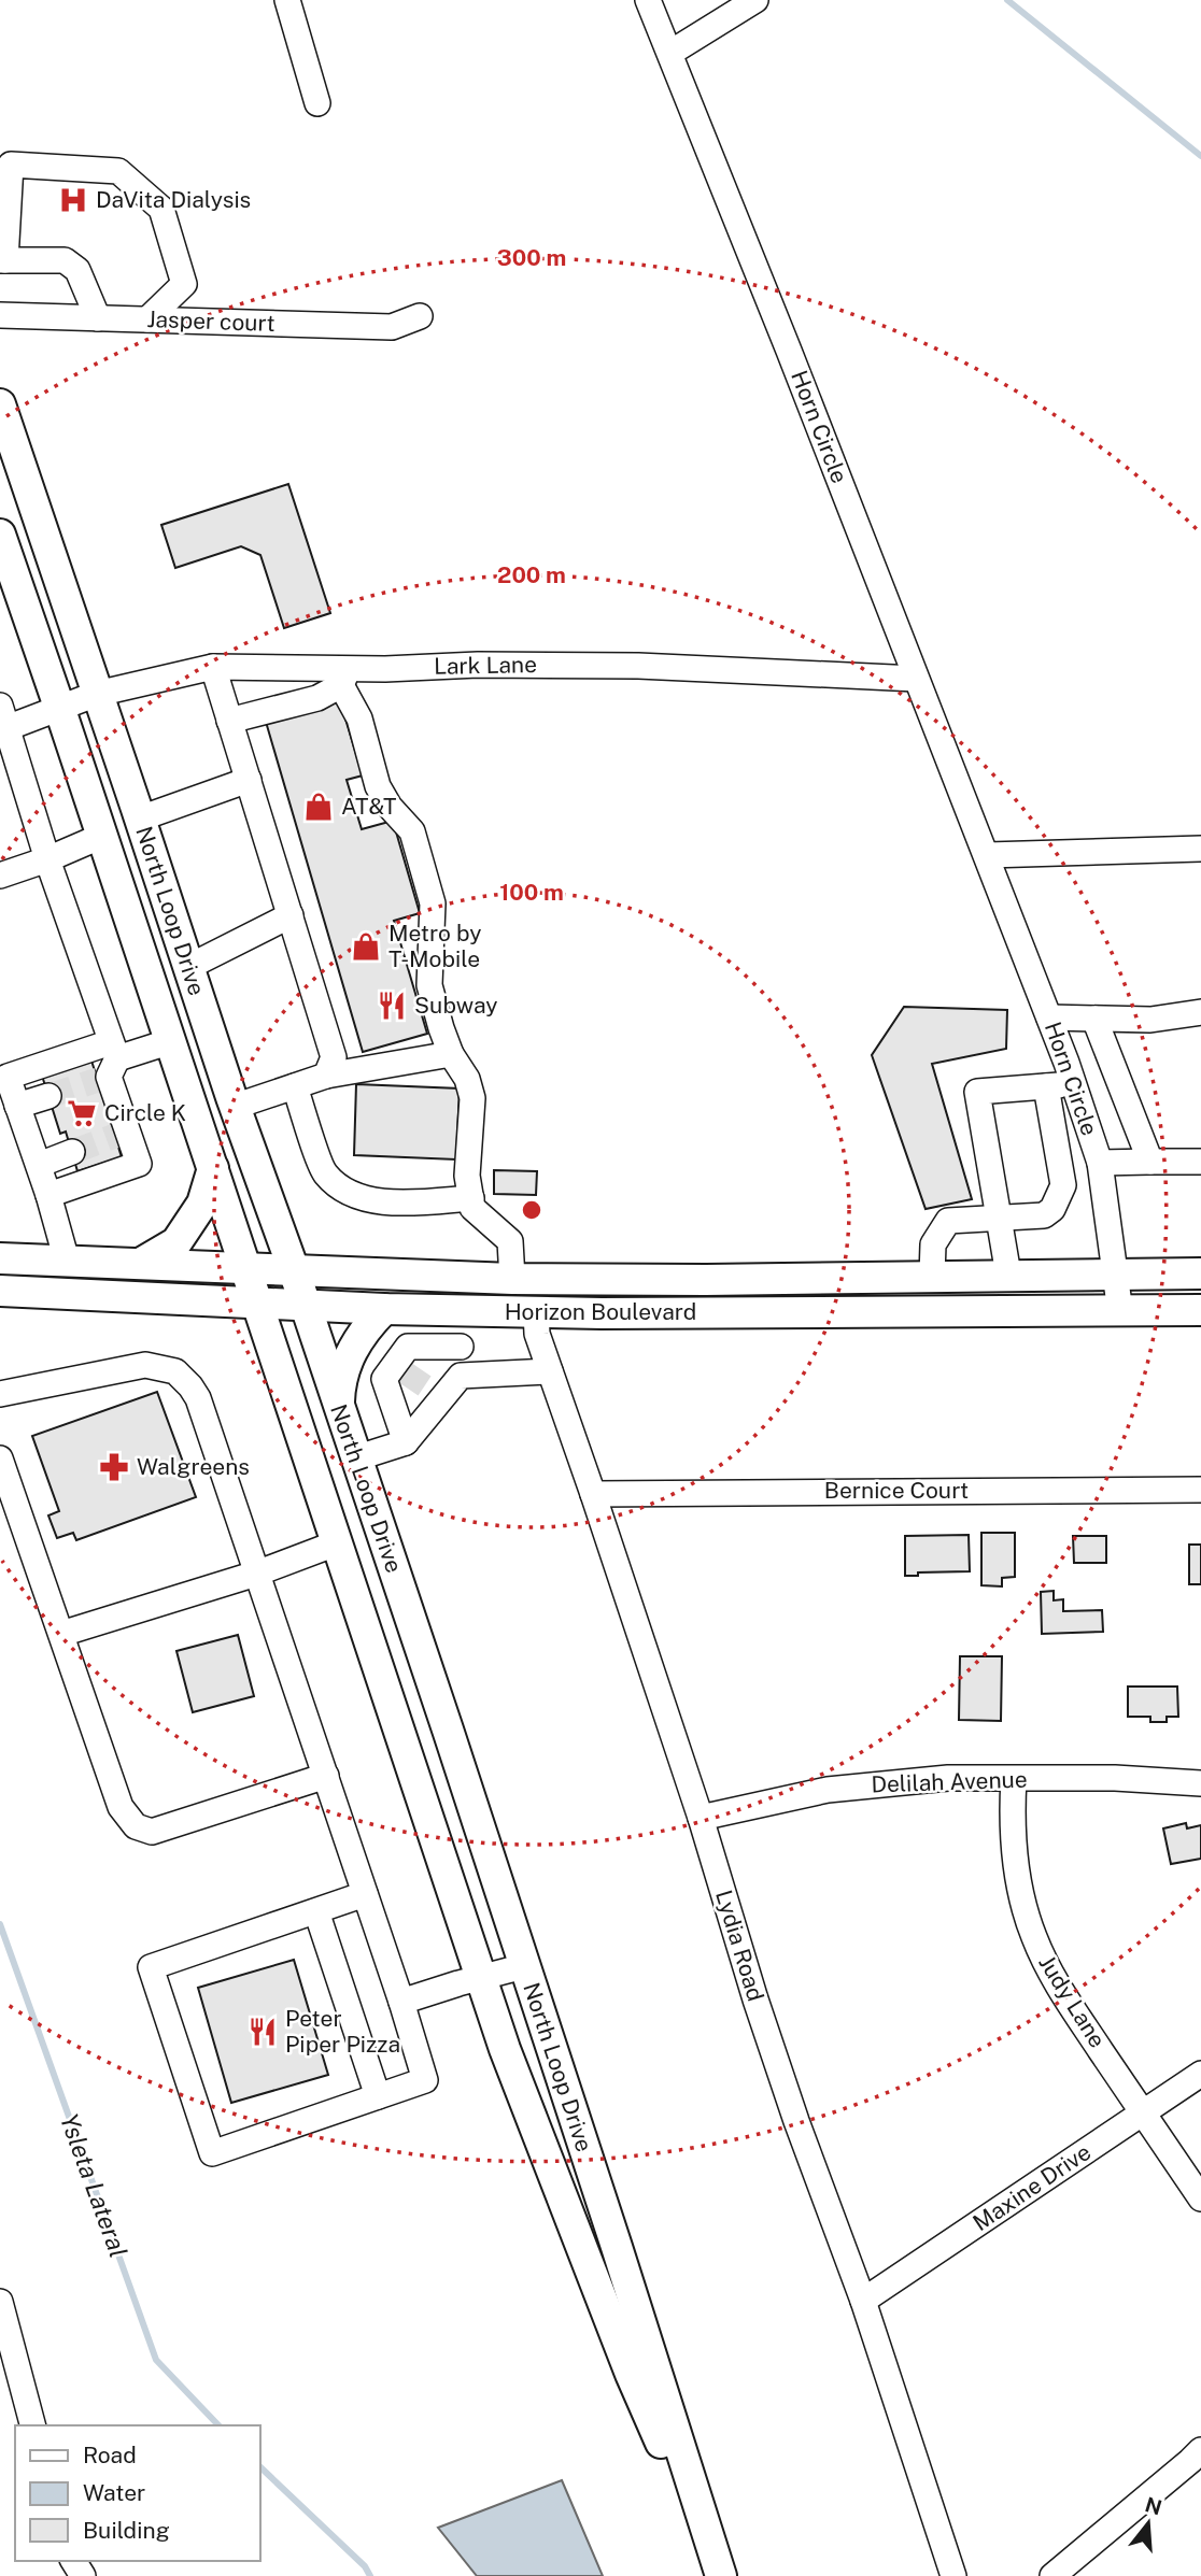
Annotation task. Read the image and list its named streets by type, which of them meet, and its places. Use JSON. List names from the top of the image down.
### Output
{
  "streets": {
    "main road": ["North Loop Drive", "Horizon Boulevard"],
    "street": [
      "Jasper court",
      "Horn Circle",
      "Lark Lane",
      "Bernice Court",
      "Delilah Avenue",
      "Lydia Road",
      "Judy Lane",
      "Maxine Drive"
    ]
  },
  "crossings": [
    ["Horn Circle", "Lark Lane"],
    ["Horn Circle", "Horizon Boulevard"],
    ["Lark Lane", "North Loop Drive"],
    ["North Loop Drive", "Horizon Boulevard"],
    ["Horizon Boulevard", "Lydia Road"],
    ["Bernice Court", "Lydia Road"],
    ["Delilah Avenue", "Lydia Road"],
    ["Delilah Avenue", "Judy Lane"],
    ["Lydia Road", "Maxine Drive"],
    ["Judy Lane", "Maxine Drive"]
  ],
  "water": ["Ysleta Lateral"],
  "places": {
    "hospital": ["DaVita Dialysis"],
    "shop": ["AT&T", "Metro by T-Mobile"],
    "restaurant": ["Subway", "Peter Piper Pizza"],
    "supermarket": ["Circle K"],
    "pharmacy": ["Walgreens"]
  },
  "legend": ["Road", "Water", "Building"],
  "north": "top",
  "rings": ["300 m", "200 m", "100 m"]
}
